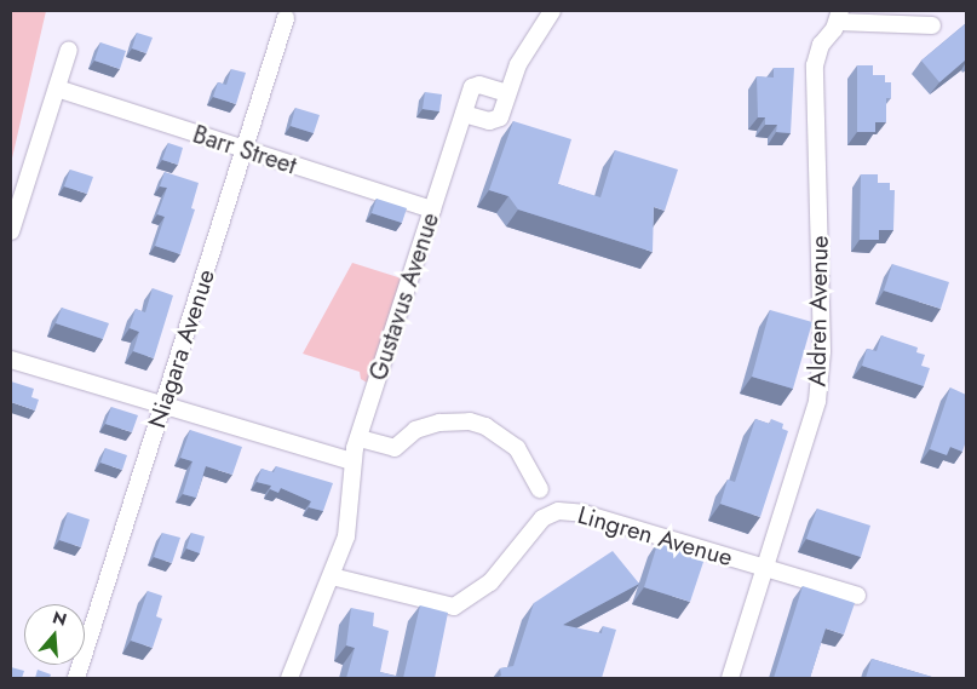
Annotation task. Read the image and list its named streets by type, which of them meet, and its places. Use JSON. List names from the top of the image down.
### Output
{
  "streets": {
    "street": [
      "Barr Street",
      "Gustavus Avenue",
      "Aldren Avenue",
      "Niagara Avenue",
      "Lingren Avenue"
    ]
  },
  "crossings": [
    ["Barr Street", "Gustavus Avenue"],
    ["Barr Street", "Niagara Avenue"],
    ["Gustavus Avenue", "Lingren Avenue"],
    ["Aldren Avenue", "Lingren Avenue"]
  ],
  "north": "top"
}
